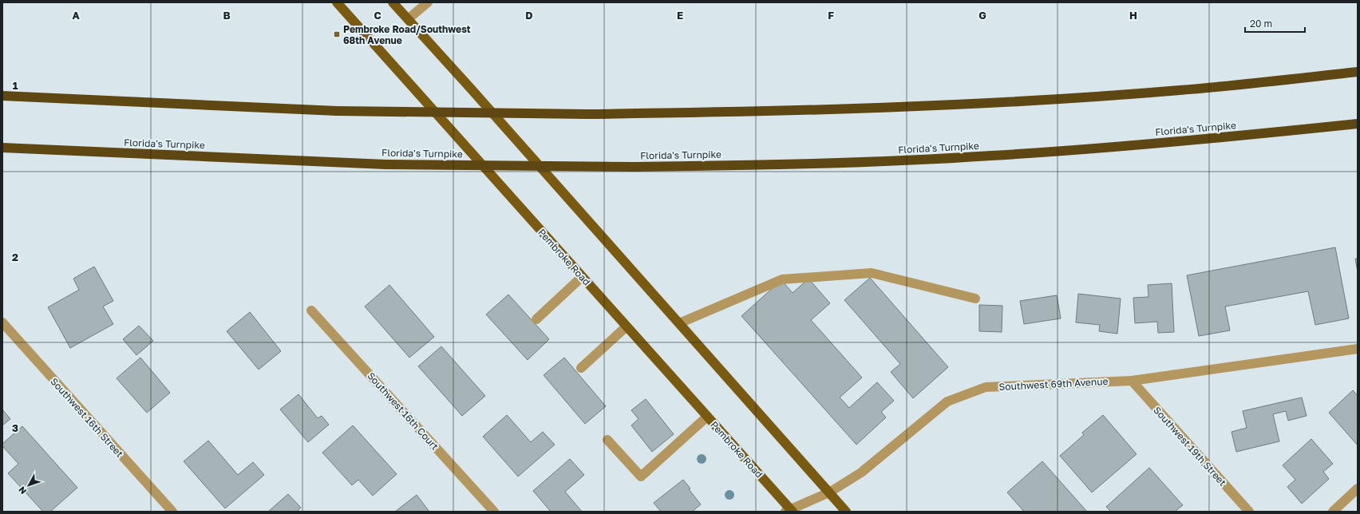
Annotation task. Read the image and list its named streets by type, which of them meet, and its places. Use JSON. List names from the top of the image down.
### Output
{
  "streets": {
    "highway": ["Florida's Turnpike"],
    "main road": ["Pembroke Road"],
    "street": [
      "Southwest 69th Avenue",
      "Southwest 16th Court",
      "Southwest 16th Street",
      "Southwest 19th Street"
    ]
  },
  "crossings": [
    ["Pembroke Road", "Southwest 69th Avenue"],
    ["Southwest 69th Avenue", "Southwest 19th Street"]
  ],
  "places": {
    "transit": ["Pembroke Road/Southwest 68th Avenue"]
  },
  "scale_bar": "20 m",
  "north": "bottom left",
  "grid": {
    "columns": [
      "A",
      "B",
      "C",
      "D",
      "E",
      "F",
      "G",
      "H"
    ],
    "rows": ["1", "2", "3"]
  }
}
